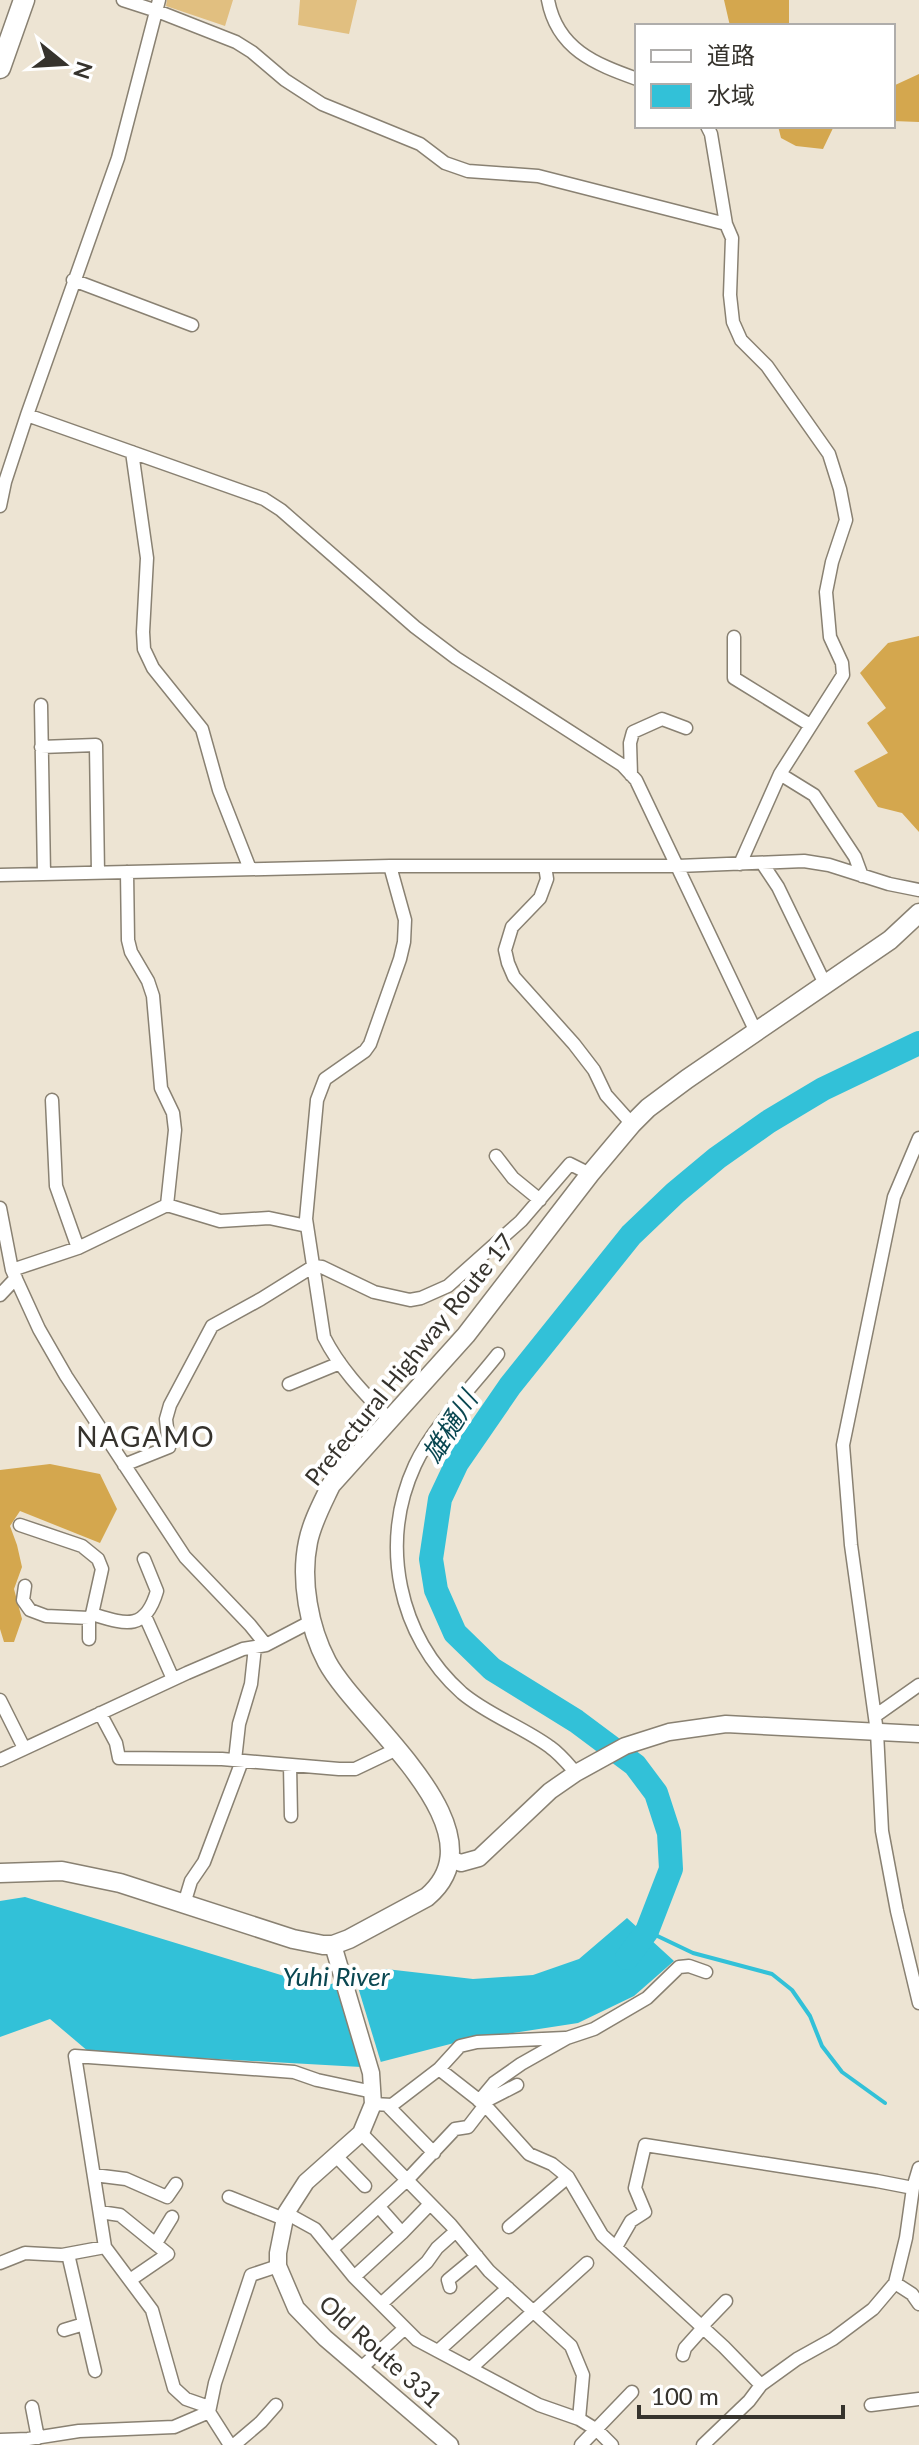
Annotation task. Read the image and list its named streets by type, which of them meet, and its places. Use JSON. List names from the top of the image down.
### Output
{
  "streets": {
    "main road": ["Prefectural Highway Route 17"],
    "street": ["Old Route 331"]
  },
  "districts": ["NAGAMO"],
  "water": ["雄樋川", "Yuhi River"],
  "legend": ["道路", "水域"],
  "scale_bar": "100 m",
  "north": "right"
}
